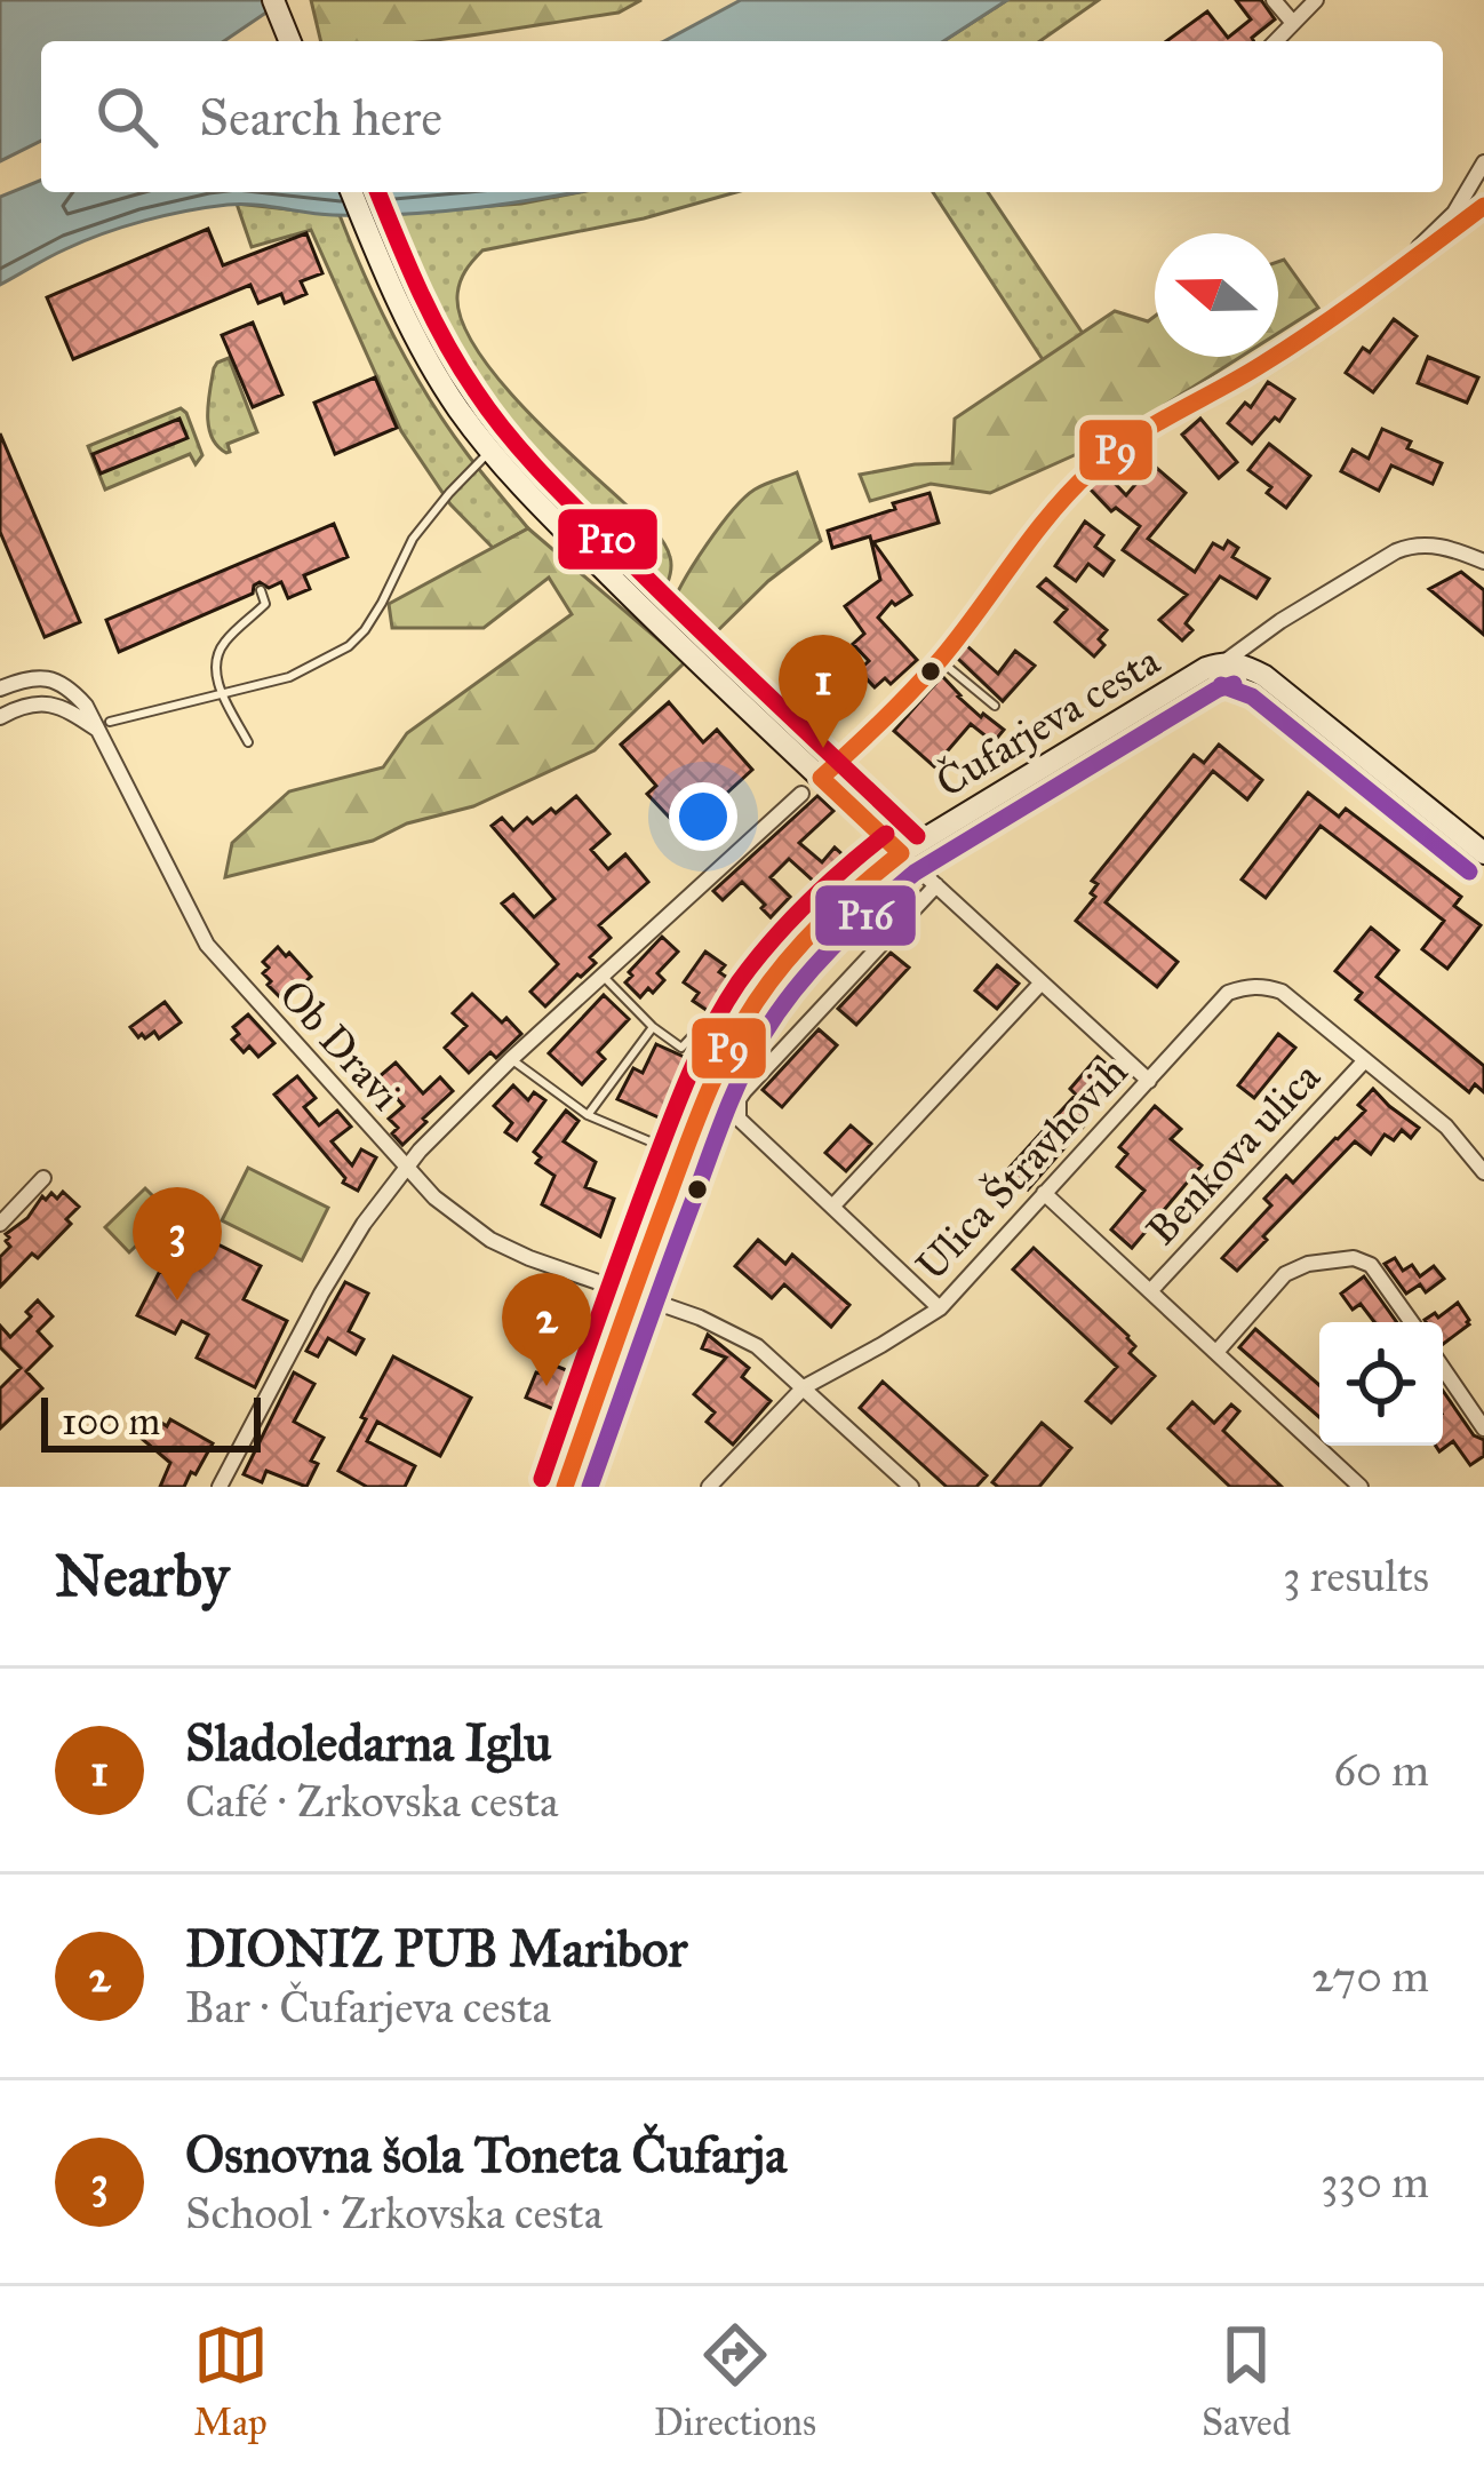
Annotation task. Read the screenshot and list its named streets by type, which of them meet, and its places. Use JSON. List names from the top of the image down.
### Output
{
  "streets": {
    "street": [
      "Čufarjeva cesta",
      "Ob Dravi",
      "Benkova ulica",
      "Ulica Štravhovih"
    ]
  },
  "crossings": [
    ["Čufarjeva cesta", "Ob Dravi"],
    ["Ob Dravi", "Ulica Štravhovih"],
    ["Benkova ulica", "Ulica Štravhovih"]
  ],
  "lines": ["transit line P10", "transit line P9", "transit line P16"],
  "scale_bar": "100 m",
  "north": "left",
  "page": {
    "search": "Search here",
    "pins": ["1", "3", "2"],
    "scale": "100 m",
    "heading": ["Nearby", "3 results"],
    "list": [
      {
        "mark": "1",
        "name": "Sladoledarna Iglu",
        "note": "Café · Zrkovska cesta",
        "value": "60 m"
      },
      {
        "mark": "2",
        "name": "DIONIZ PUB Maribor",
        "note": "Bar · Čufarjeva cesta",
        "value": "270 m"
      },
      {
        "mark": "3",
        "name": "Osnovna šola Toneta Čufarja",
        "note": "School · Zrkovska cesta",
        "value": "330 m"
      }
    ],
    "nav": ["Map", "Directions", "Saved"]
  }
}
